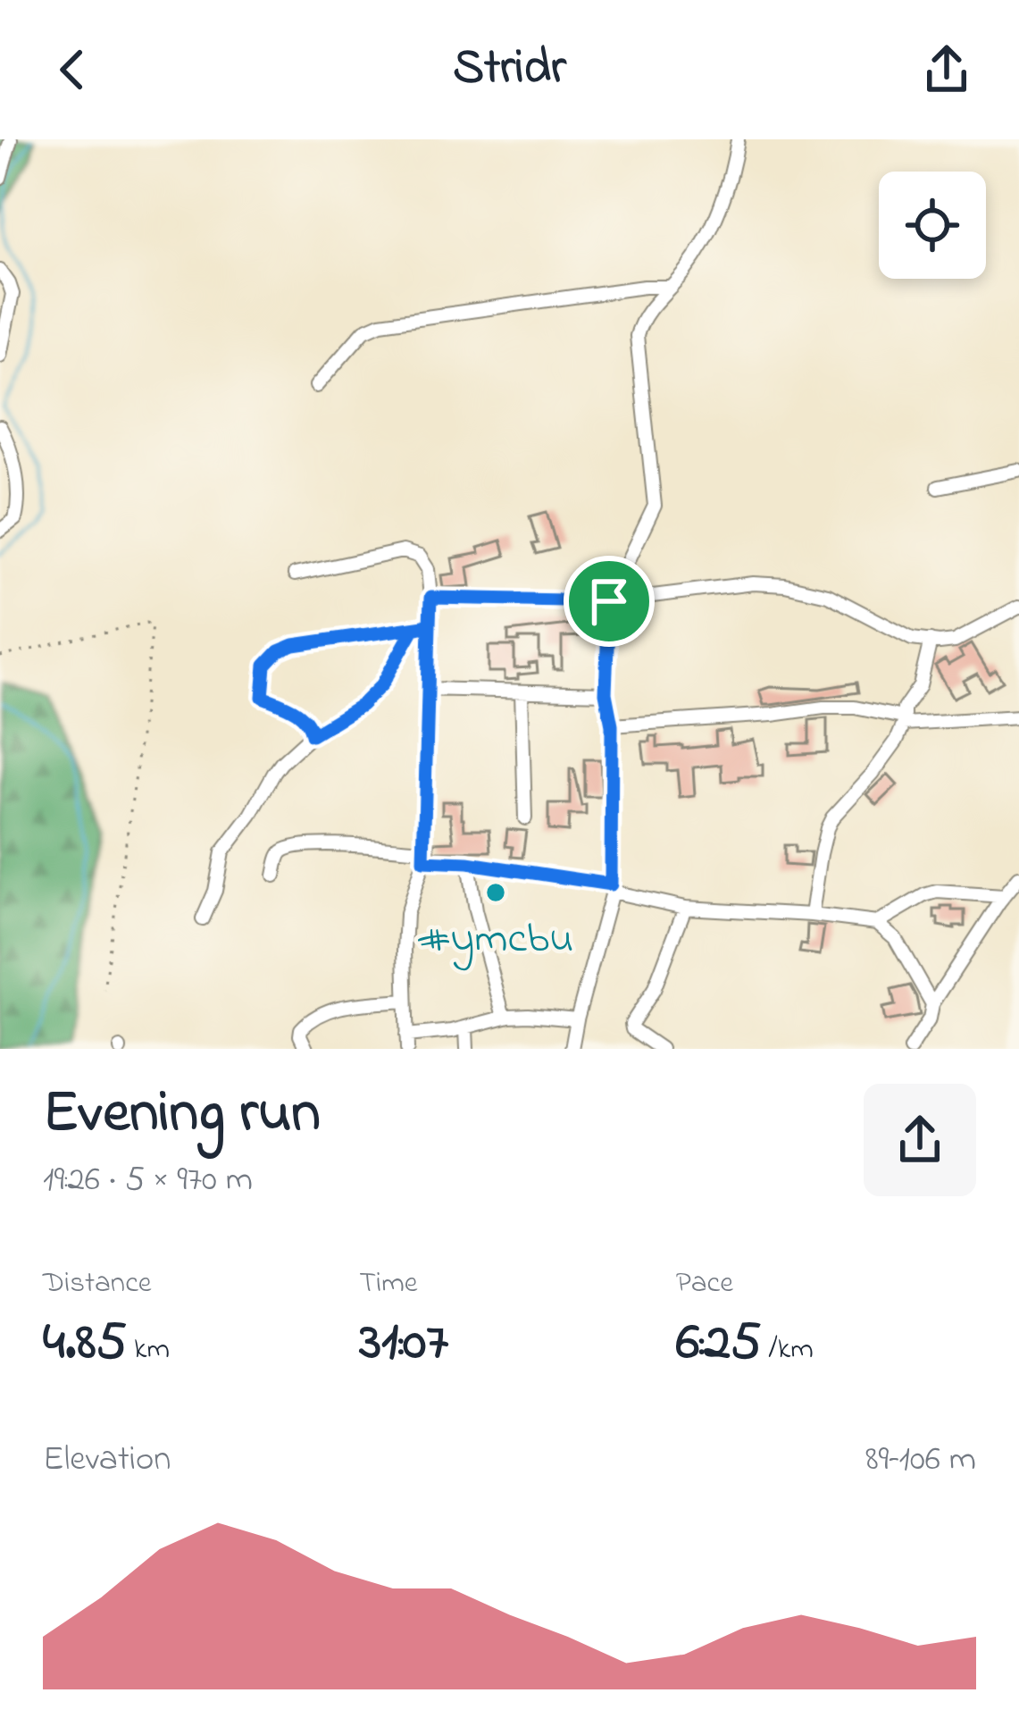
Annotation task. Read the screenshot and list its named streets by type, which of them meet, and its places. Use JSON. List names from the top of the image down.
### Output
{
  "places": ["#ymcbu"],
  "page": {
    "header": "Stridr",
    "heading": ["Evening run", "19:26 · 5 × 970 m"],
    "stats": [
      ["Distance", "4.85 km"],
      ["Time", "31:07"],
      ["Pace", "6:25 /km"]
    ],
    "chart": ["Elevation", "89–106 m"]
  }
}
